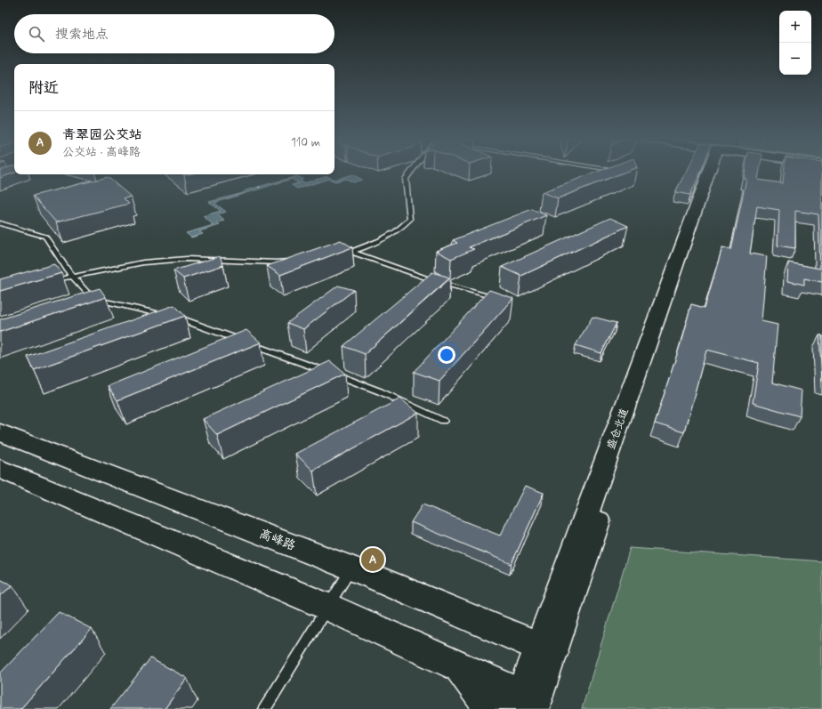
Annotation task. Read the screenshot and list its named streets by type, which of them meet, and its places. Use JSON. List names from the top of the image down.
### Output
{
  "streets": {
    "main road": ["高峰路"],
    "street": ["盛仓北道"]
  },
  "crossings": [
    ["盛仓北道", "高峰路"]
  ],
  "page": {
    "map_buttons": ["+", "−"],
    "search": "搜索地点",
    "heading": "附近",
    "list": [
      {
        "mark": "A",
        "name": "青翠园公交站",
        "note": "公交站 · 高峰路",
        "value": "110 m"
      }
    ],
    "pins": "A"
  }
}
